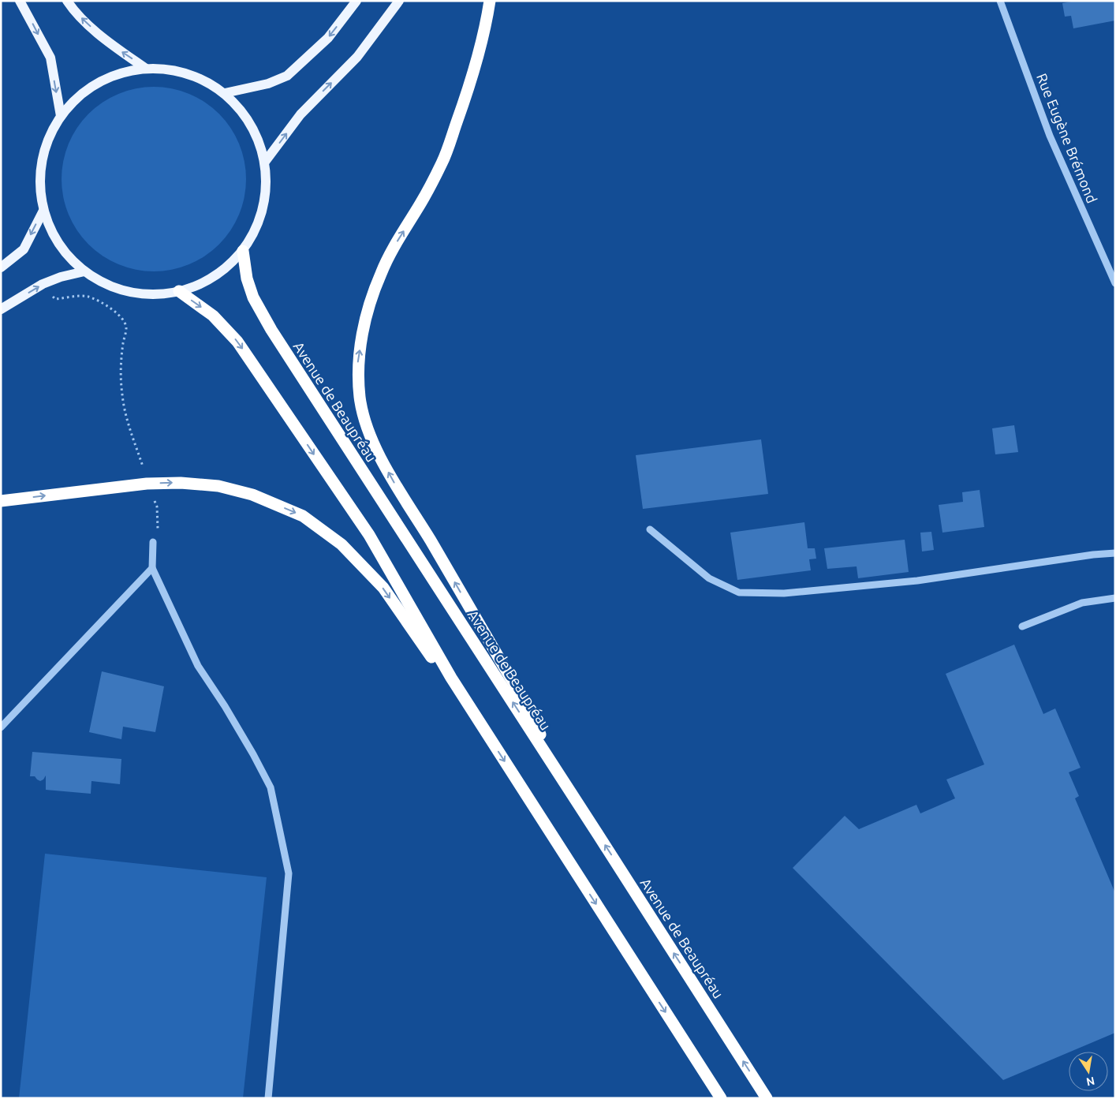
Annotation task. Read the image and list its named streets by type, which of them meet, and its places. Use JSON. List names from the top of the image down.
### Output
{
  "streets": {
    "highway": ["Avenue de Beaupréau"],
    "street": ["Rue Eugène Brémond"]
  },
  "north": "bottom"
}
